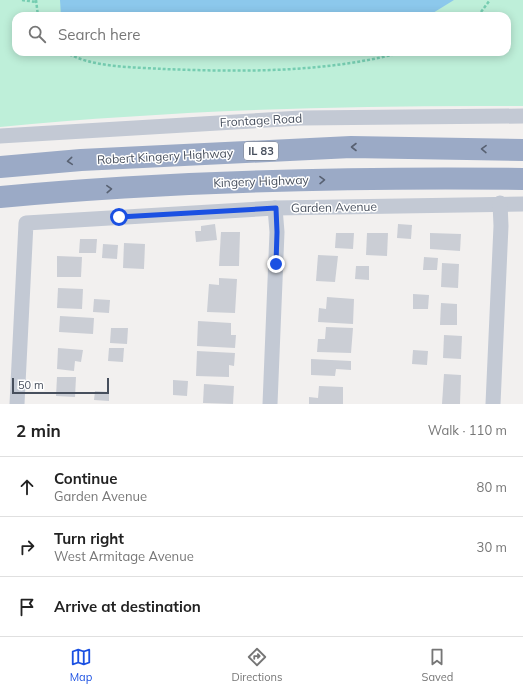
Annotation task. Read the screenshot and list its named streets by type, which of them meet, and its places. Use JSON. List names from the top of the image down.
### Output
{
  "streets": {
    "highway": ["IL 83", "Robert Kingery Highway", "Kingery Highway"],
    "street": ["Frontage Road", "Garden Avenue"]
  },
  "one_way": ["Robert Kingery Highway", "Kingery Highway"],
  "scale_bar": "50 m",
  "page": {
    "search": "Search here",
    "scale": "50 m",
    "heading": ["2 min", "Walk · 110 m"],
    "list": [
      ["Continue", "Garden Avenue", "80 m"],
      ["Turn right", "West Armitage Avenue", "30 m"],
      "Arrive at destination"
    ],
    "nav": ["Map", "Directions", "Saved"]
  }
}
